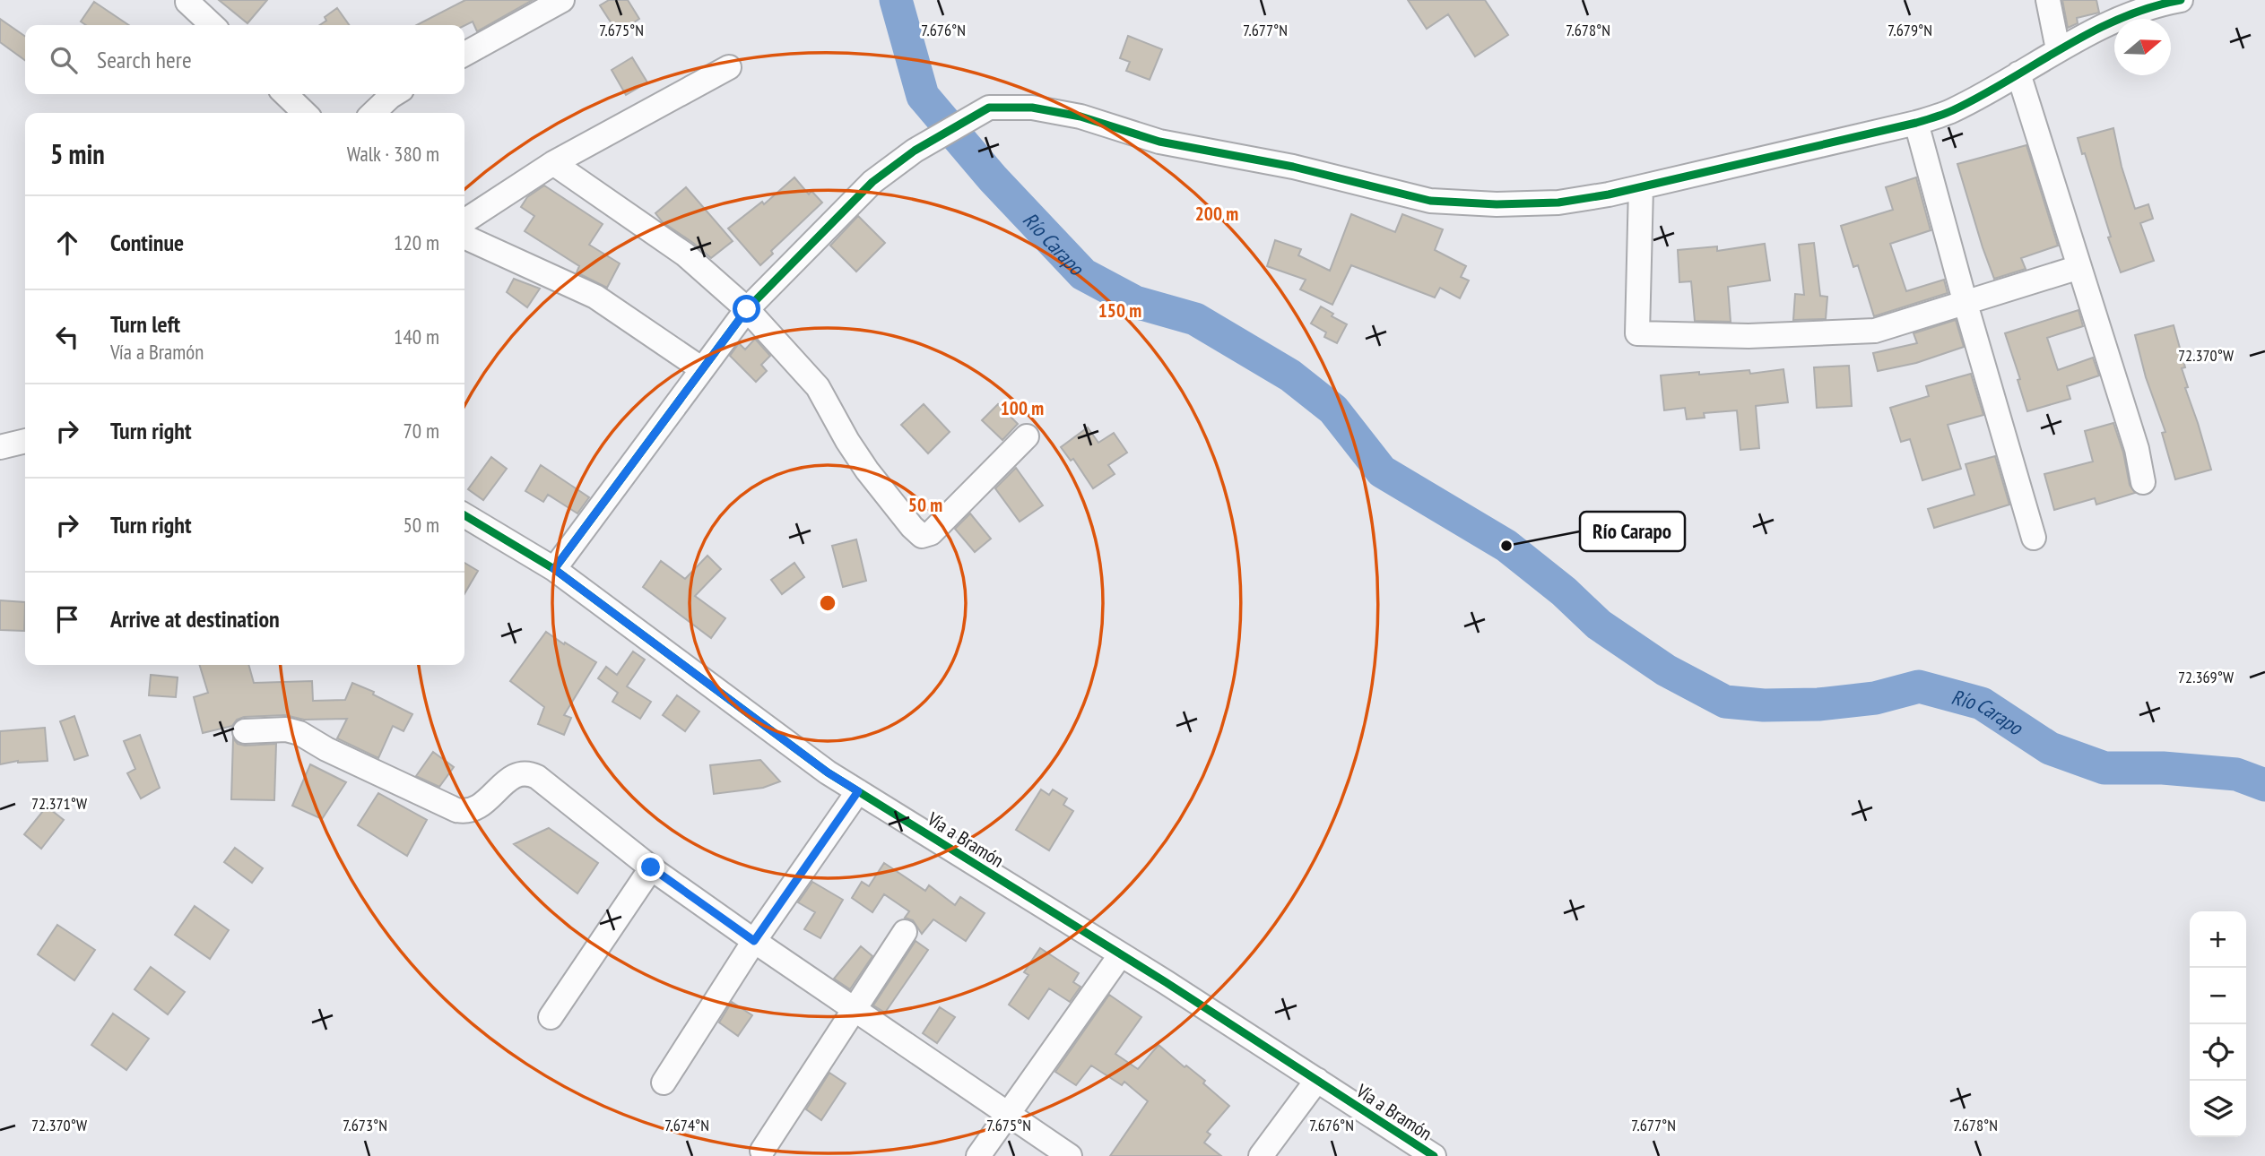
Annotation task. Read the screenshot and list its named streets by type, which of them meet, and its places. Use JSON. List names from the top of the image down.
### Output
{
  "streets": {
    "street": ["Vía a Bramón"]
  },
  "water": ["Río Carapo"],
  "places": ["Río Carapo"],
  "north": "right",
  "page": {
    "search": "Search here",
    "heading": ["5 min", "Walk · 380 m"],
    "list": [
      ["Continue", "120 m"],
      ["Turn left", "Vía a Bramón", "140 m"],
      ["Turn right", "70 m"],
      ["Turn right", "50 m"],
      "Arrive at destination"
    ],
    "map_buttons": ["+", "−"]
  },
  "coordinates": [
    "7.675°N",
    "7.676°N",
    "7.677°N",
    "7.678°N",
    "7.679°N",
    "72.370°W",
    "72.369°W",
    "72.371°W",
    "7.673°N",
    "7.674°N"
  ],
  "rings": [
    "200 m",
    "150 m",
    "100 m",
    "50 m"
  ]
}
